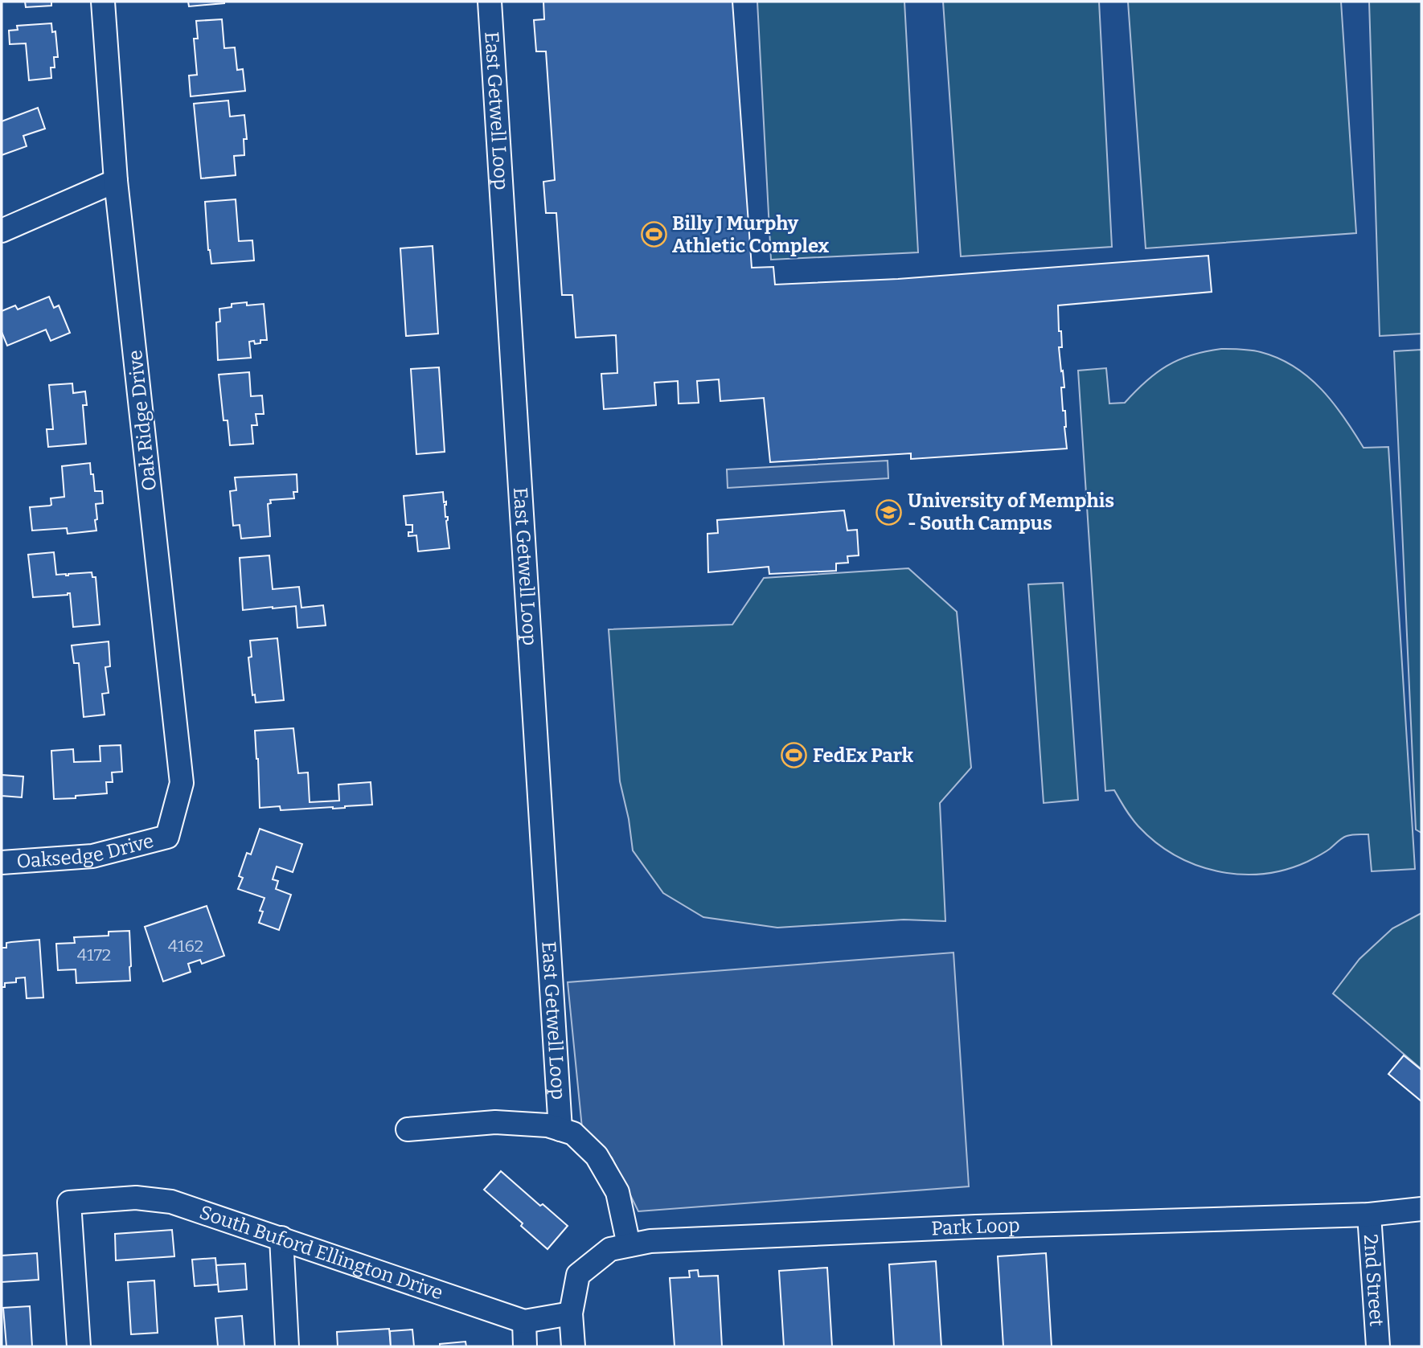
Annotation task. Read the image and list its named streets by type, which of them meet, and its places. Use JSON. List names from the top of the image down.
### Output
{
  "streets": {
    "street": [
      "East Getwell Loop",
      "Oak Ridge Drive",
      "Oaksedge Drive",
      "Park Loop",
      "South Buford Ellington Drive",
      "2nd Street"
    ]
  },
  "crossings": [
    ["Oak Ridge Drive", "Oaksedge Drive"],
    ["Park Loop", "South Buford Ellington Drive"],
    ["Park Loop", "2nd Street"]
  ],
  "places": {
    "sports": ["Billy J Murphy Athletic Complex", "FedEx Park"],
    "school or university": ["University of Memphis - South Campus"]
  },
  "house_numbers": ["4162", "4172"]
}
